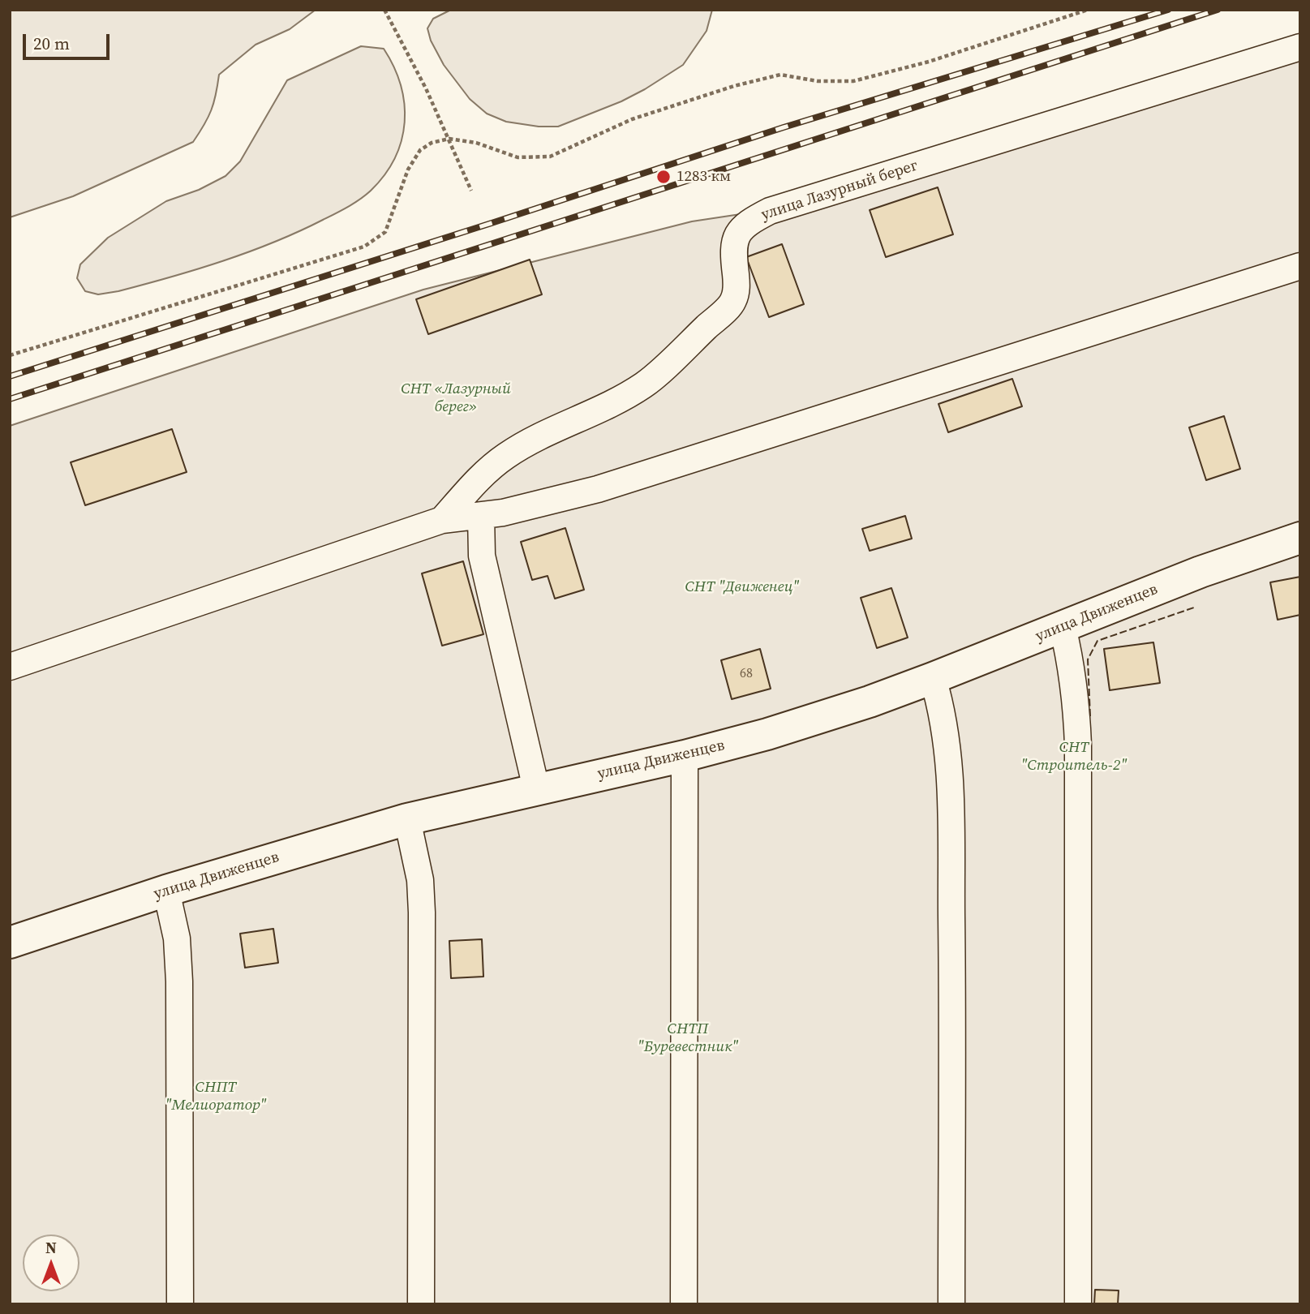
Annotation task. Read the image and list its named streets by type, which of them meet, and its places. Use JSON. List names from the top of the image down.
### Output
{
  "streets": {
    "street": ["улица Лазурный берег", "улица Движенцев"]
  },
  "parks": [
    "СНТ «Лазурный берег»",
    "СНТ \"Движенец\"",
    "СНТ \"Строитель-2\"",
    "СНТП \"Буревестник\"",
    "СНПТ \"Мелиоратор\""
  ],
  "places": ["1283 км"],
  "house_numbers": ["68"],
  "scale_bar": "20 m",
  "north": "top"
}
